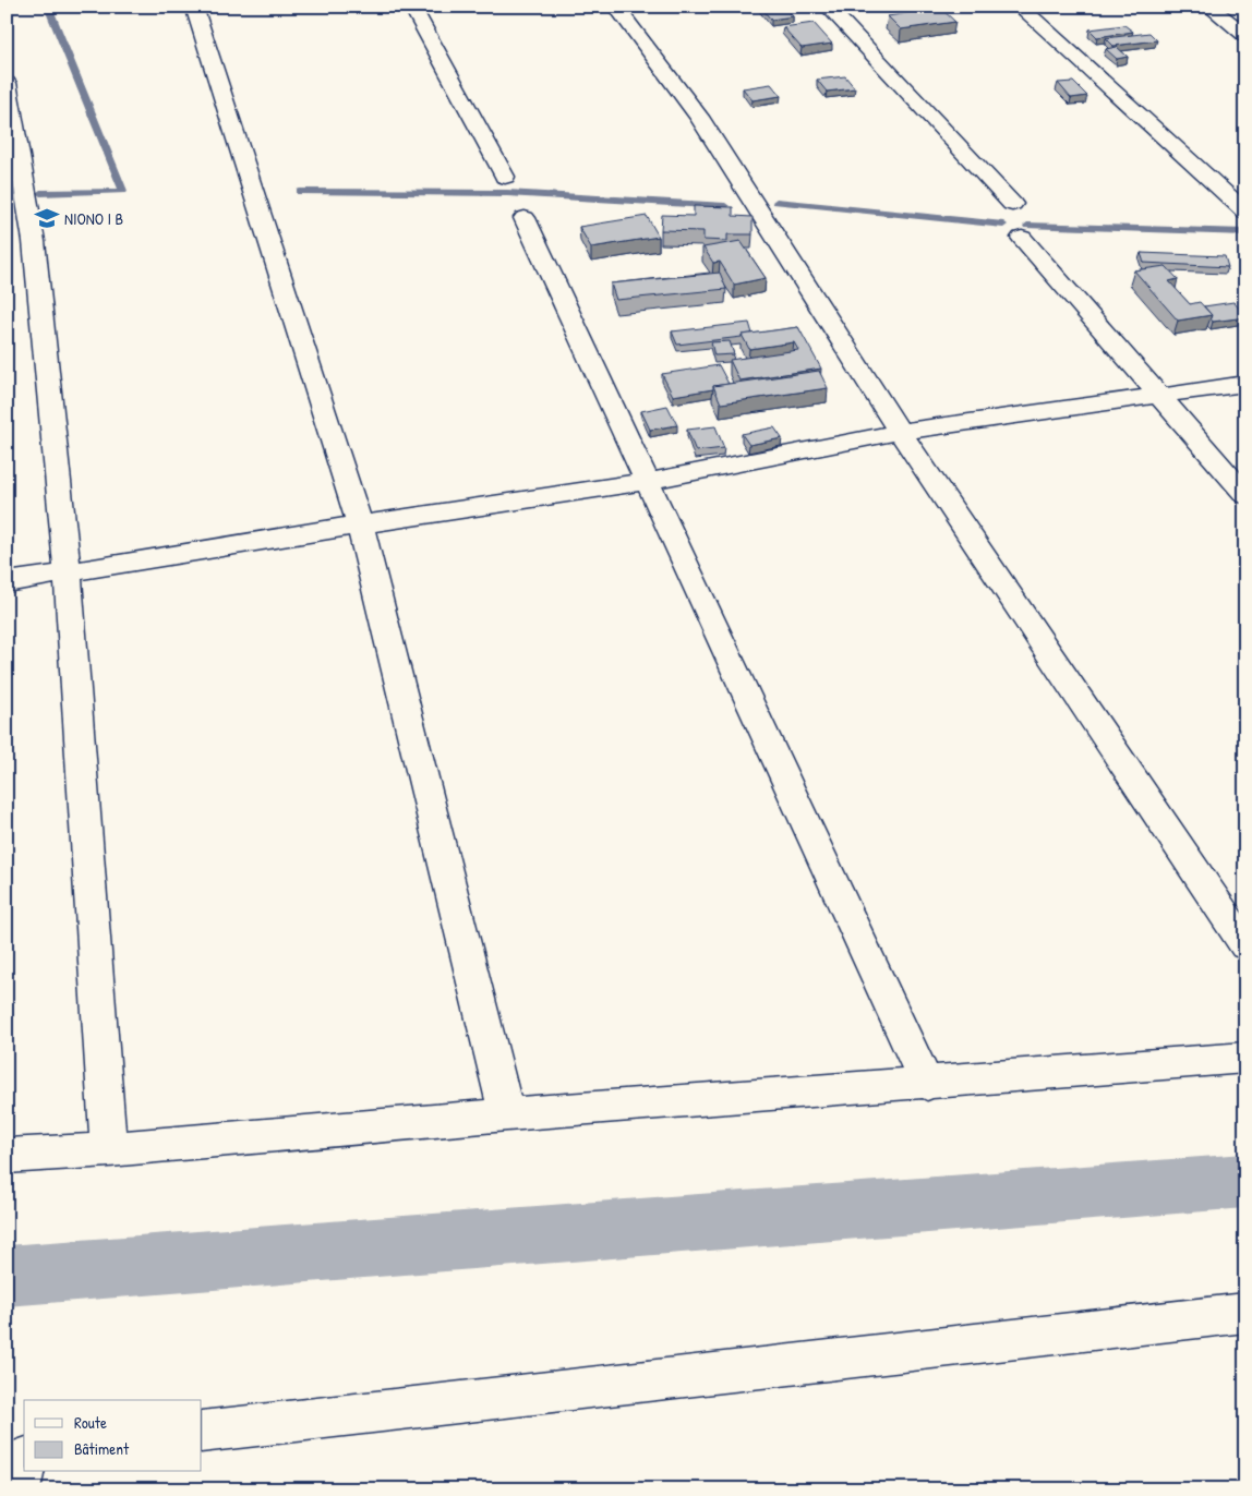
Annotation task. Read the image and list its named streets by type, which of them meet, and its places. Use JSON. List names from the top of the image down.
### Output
{
  "places": {
    "school or university": ["NIONO I B"]
  },
  "legend": ["Route", "Bâtiment"]
}
